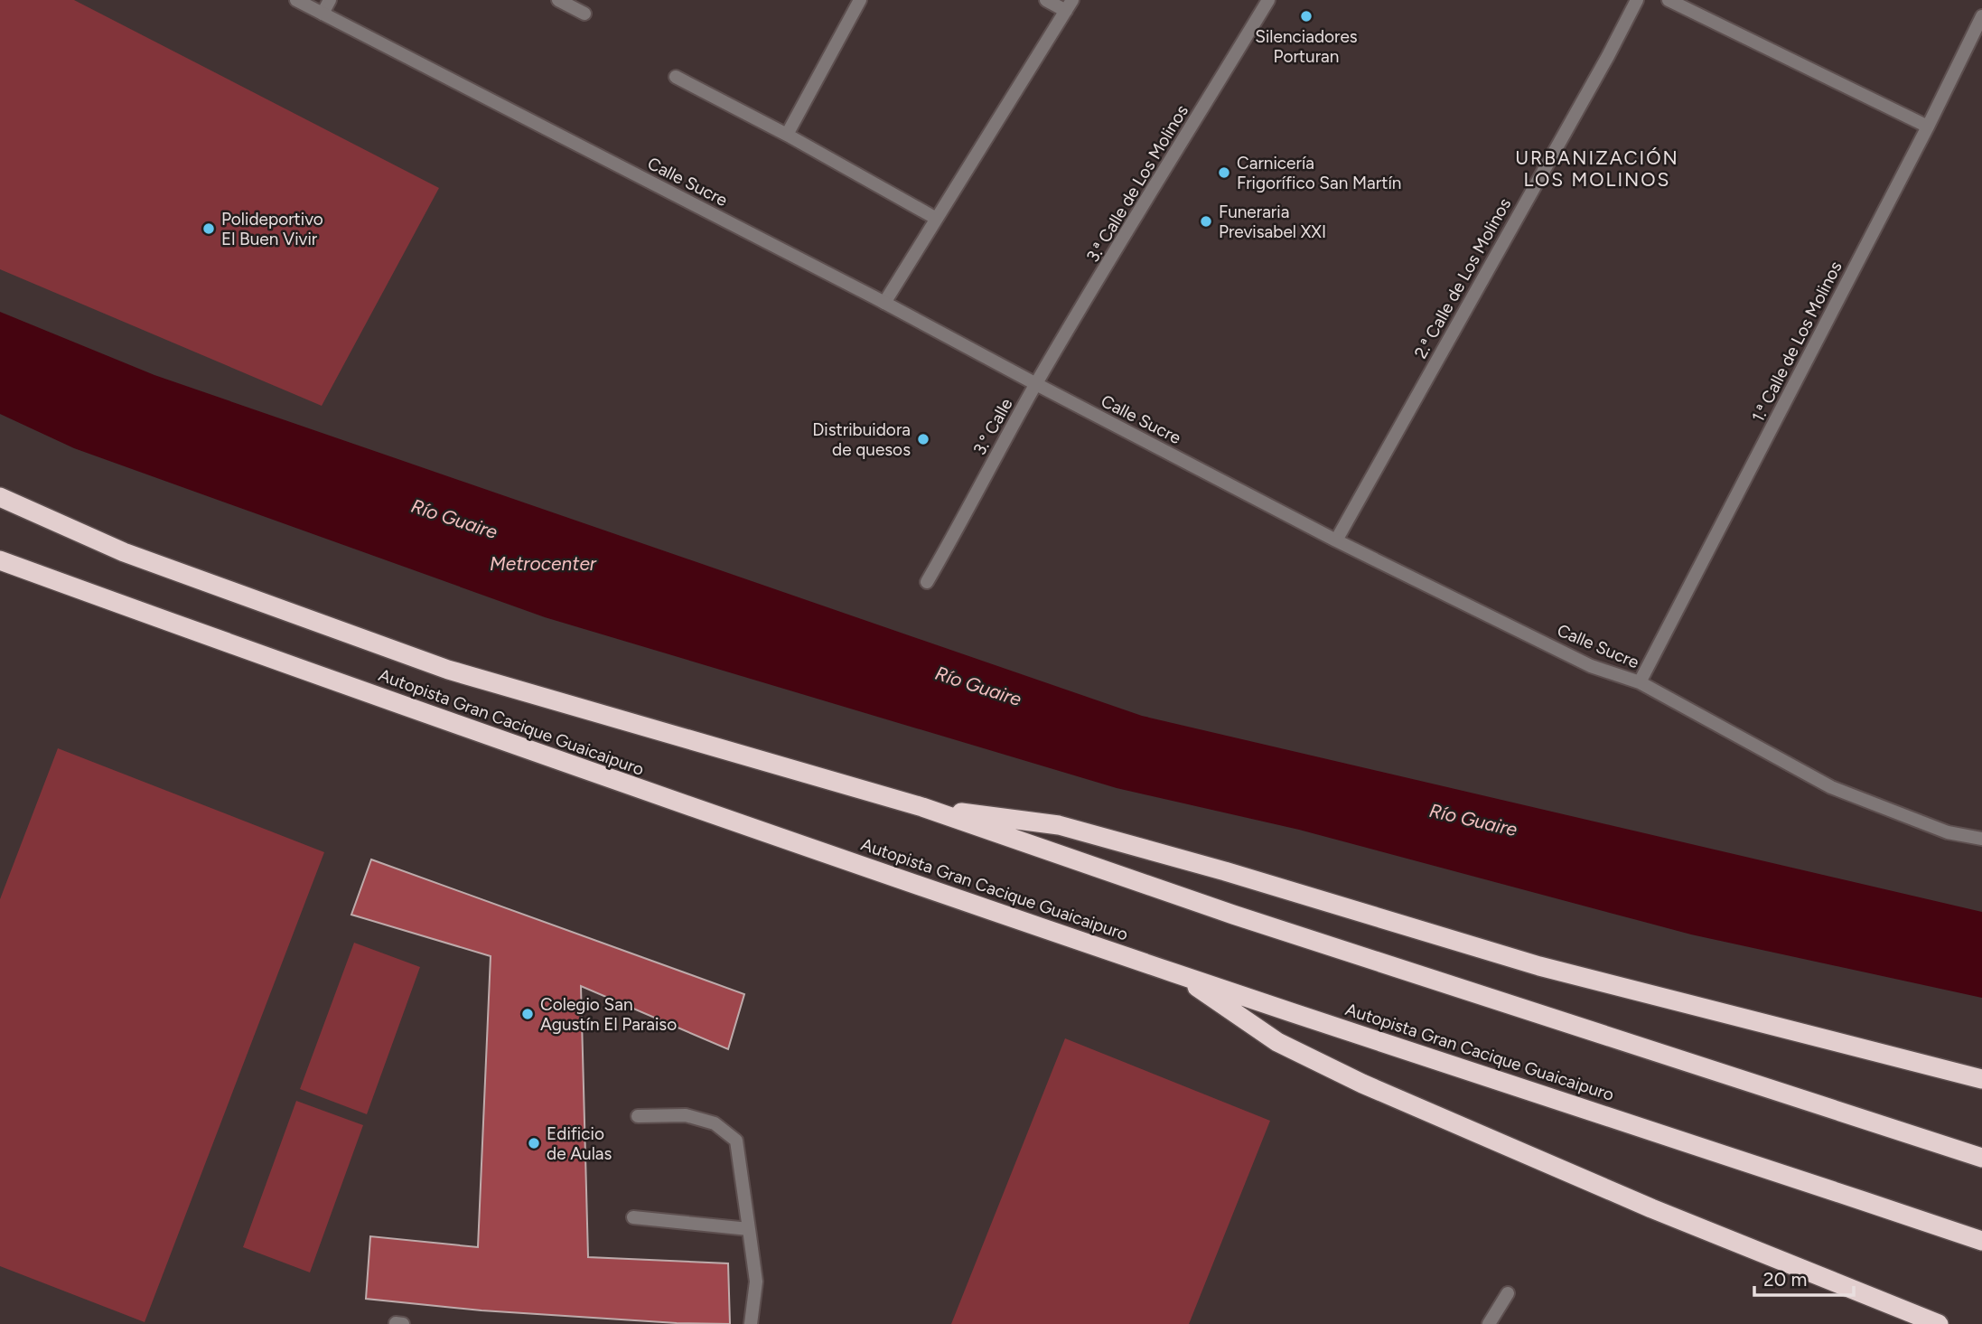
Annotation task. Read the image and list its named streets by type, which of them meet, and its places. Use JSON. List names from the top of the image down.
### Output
{
  "streets": {
    "highway": ["Autopista Gran Cacique Guaicaipuro"],
    "street": [
      "Calle Sucre",
      "3.ª Calle de Los Molinos",
      "2.ª Calle de Los Molinos",
      "1.ª Calle de Los Molinos",
      "3.° Calle"
    ]
  },
  "crossings": [
    ["Calle Sucre", "3.ª Calle de Los Molinos"],
    ["Calle Sucre", "2.ª Calle de Los Molinos"],
    ["Calle Sucre", "1.ª Calle de Los Molinos"],
    ["Calle Sucre", "3.° Calle"],
    ["3.ª Calle de Los Molinos", "3.° Calle"]
  ],
  "districts": ["URBANIZACIÓN LOS MOLINOS"],
  "water": ["Río Guaire", "Metrocenter"],
  "places": [
    "Silenciadores Porturan",
    "Carnicería Frigorífico San Martín",
    "Funeraria Previsabel XXI",
    "Polideportivo El Buen Vivir",
    "Distribuidora de quesos",
    "Colegio San Agustín El Paraiso",
    "Edificio de Aulas"
  ],
  "scale_bar": "20 m"
}
